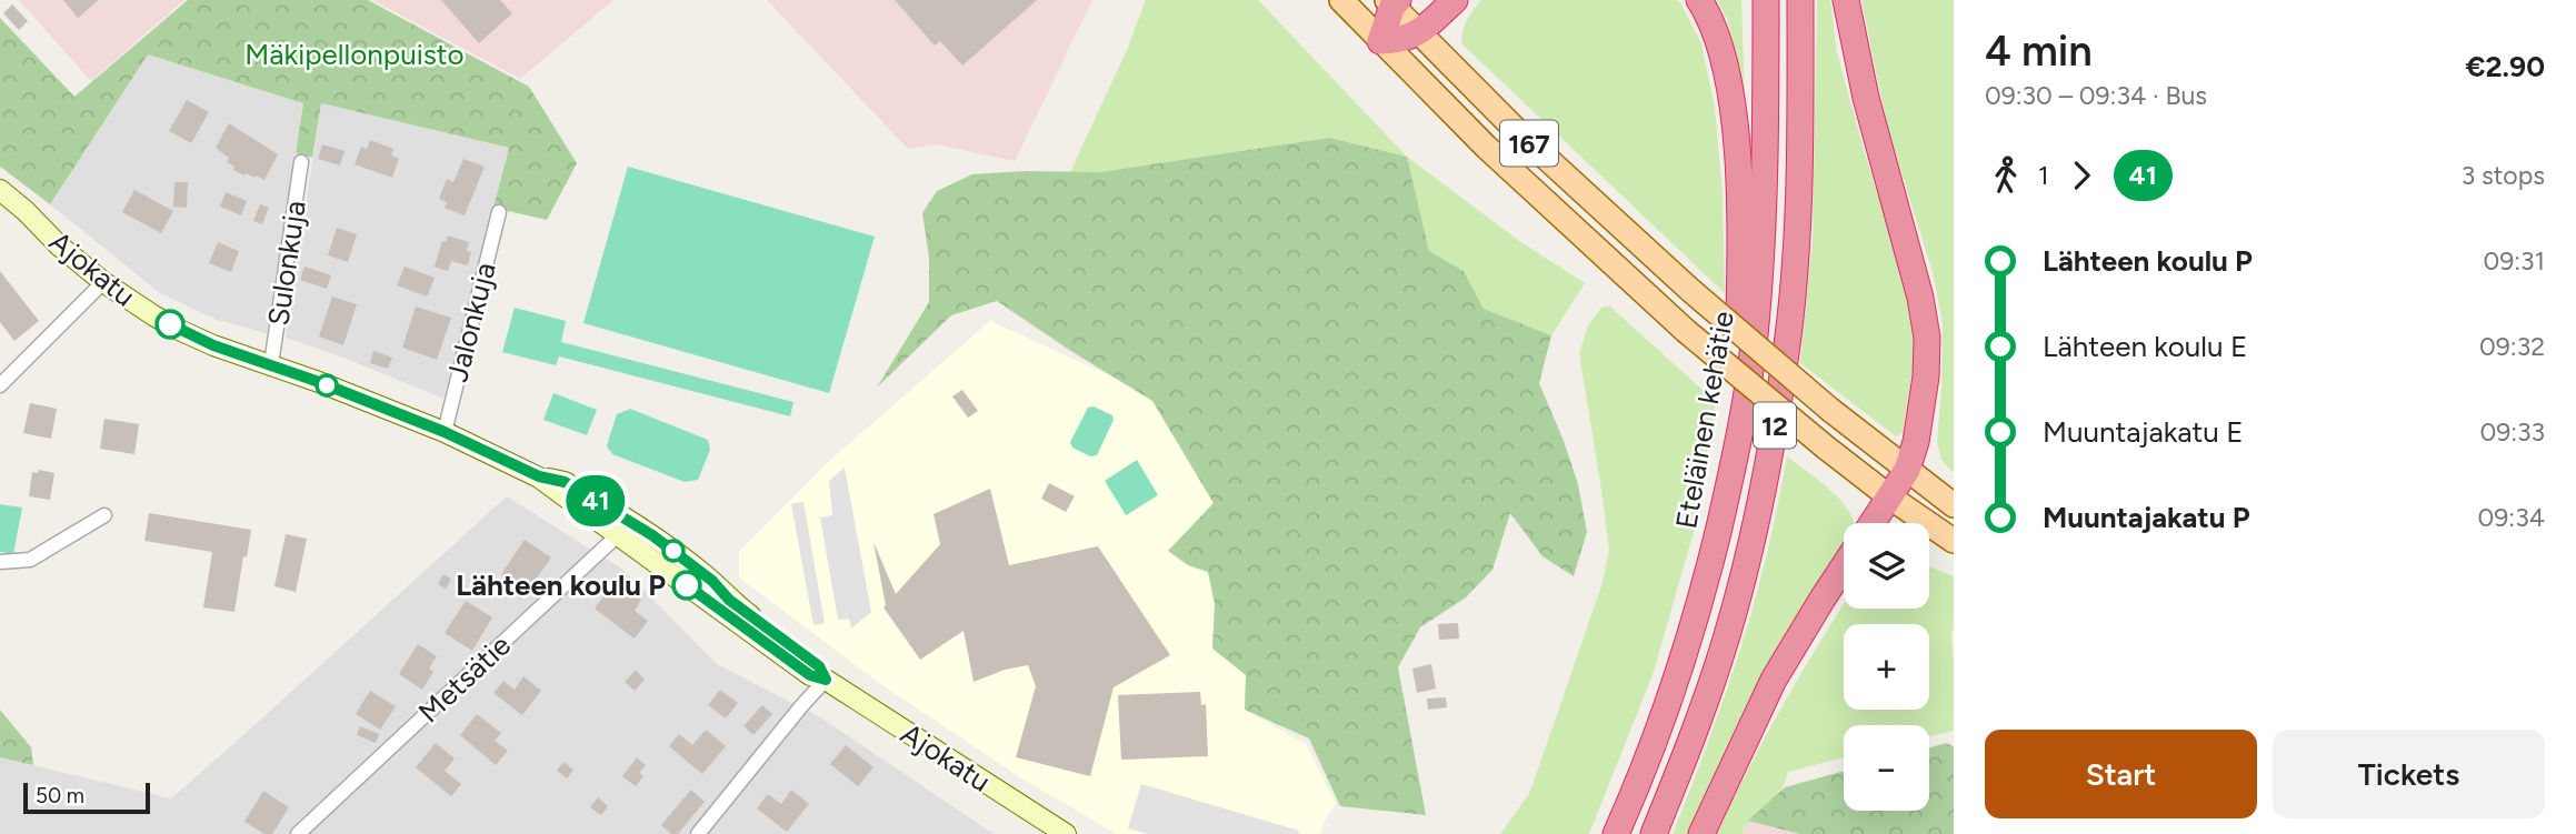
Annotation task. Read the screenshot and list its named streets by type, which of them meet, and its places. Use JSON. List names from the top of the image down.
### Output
{
  "streets": {
    "highway": ["Eteläinen kehätie", "12"],
    "main road": ["167"],
    "street": [
      "Sulonkuja",
      "Ajokatu",
      "Jalonkuja",
      "Metsätie"
    ]
  },
  "crossings": [
    ["Sulonkuja", "Ajokatu"],
    ["Ajokatu", "Jalonkuja"],
    ["Ajokatu", "Metsätie"]
  ],
  "parks": ["Mäkipellonpuisto"],
  "places": ["Lähteen koulu P"],
  "lines": ["bus line 41"],
  "scale_bar": "50 m",
  "page": {
    "on_map": "41",
    "heading": ["4 min", "09:30 – 09:34 · Bus", "€2.90"],
    "legs": ["1", "41", "3 stops"],
    "list": [
      {
        "name": "Lähteen koulu P",
        "value": "09:31"
      },
      {
        "name": "Lähteen koulu E",
        "value": "09:32"
      },
      {
        "name": "Muuntajakatu E",
        "value": "09:33"
      },
      {
        "name": "Muuntajakatu P",
        "value": "09:34"
      }
    ],
    "map_buttons": ["+", "−"],
    "buttons": ["Start", "Tickets"],
    "scale": "50 m"
  }
}
